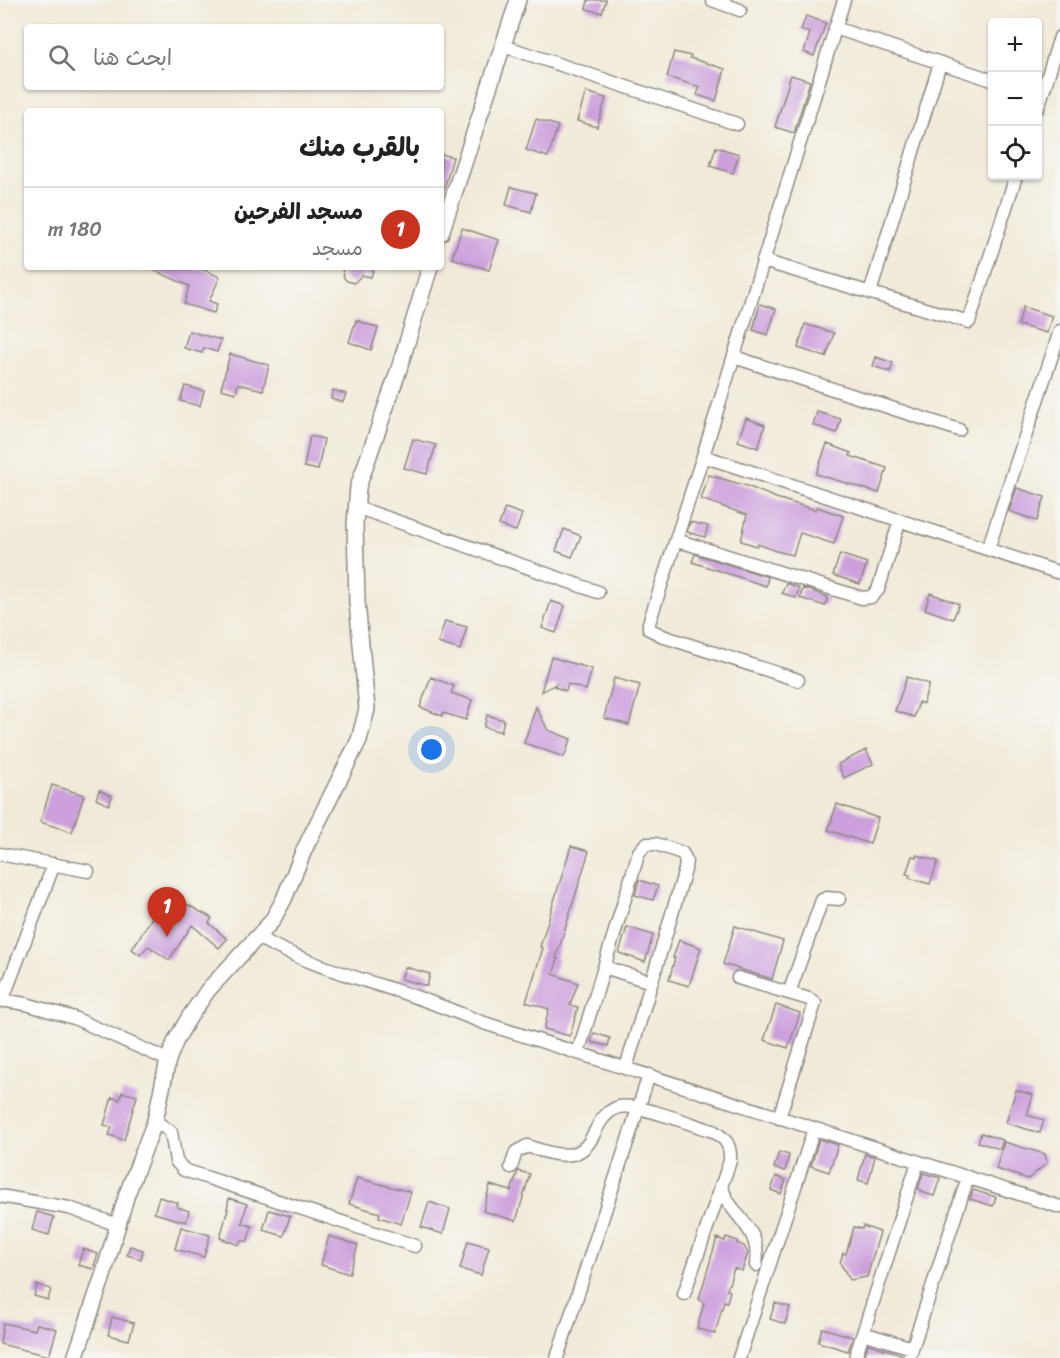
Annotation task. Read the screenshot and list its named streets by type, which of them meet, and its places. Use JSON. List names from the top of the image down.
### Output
{
  "page": {
    "map_buttons": ["+", "−"],
    "search": "ابحث هنا",
    "heading": "بالقرب منك",
    "list": [
      {
        "mark": "1",
        "name": "مسجد الفرحين",
        "note": "مسجد",
        "value": "180 m"
      }
    ],
    "pins": "1"
  }
}
